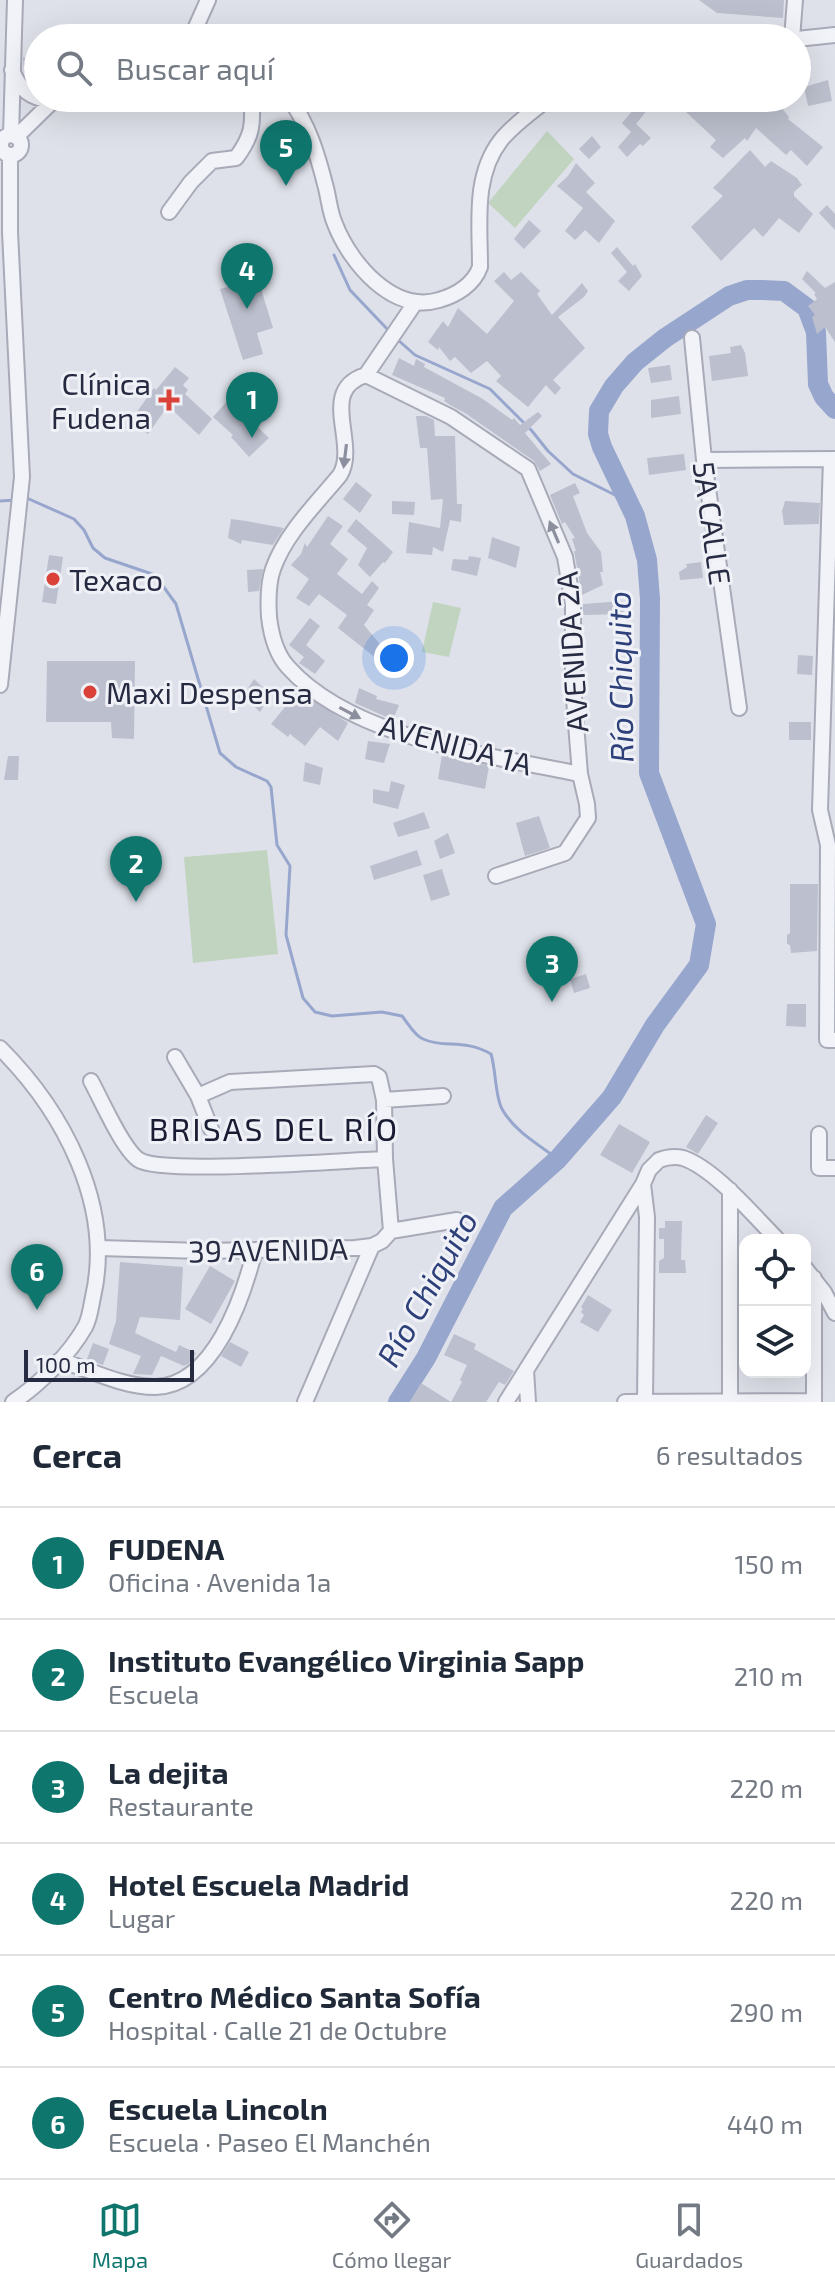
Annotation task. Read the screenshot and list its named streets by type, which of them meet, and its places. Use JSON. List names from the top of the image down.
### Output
{
  "streets": {
    "street": [
      "5A CALLE",
      "AVENIDA 2A",
      "AVENIDA 1A",
      "39 AVENIDA"
    ]
  },
  "crossings": [
    ["AVENIDA 2A", "AVENIDA 1A"]
  ],
  "one_way": ["AVENIDA 2A"],
  "districts": ["BRISAS DEL RÍO"],
  "water": ["Río Chiquito"],
  "places": {
    "health": ["Clínica Fudena"],
    "other": ["Texaco", "Maxi Despensa"]
  },
  "scale_bar": "100 m",
  "page": {
    "search": "Buscar aquí",
    "pins": [
      "5",
      "4",
      "1",
      "2",
      "3",
      "6"
    ],
    "scale": "100 m",
    "heading": ["Cerca", "6 resultados"],
    "list": [
      {
        "mark": "1",
        "name": "FUDENA",
        "note": "Oficina · Avenida 1a",
        "value": "150 m"
      },
      {
        "mark": "2",
        "name": "Instituto Evangélico Virginia Sapp",
        "note": "Escuela",
        "value": "210 m"
      },
      {
        "mark": "3",
        "name": "La dejita",
        "note": "Restaurante",
        "value": "220 m"
      },
      {
        "mark": "4",
        "name": "Hotel Escuela Madrid",
        "note": "Lugar",
        "value": "220 m"
      },
      {
        "mark": "5",
        "name": "Centro Médico Santa Sofía",
        "note": "Hospital · Calle 21 de Octubre",
        "value": "290 m"
      },
      {
        "mark": "6",
        "name": "Escuela Lincoln",
        "note": "Escuela · Paseo El Manchén",
        "value": "440 m"
      }
    ],
    "nav": ["Mapa", "Cómo llegar", "Guardados"]
  }
}
